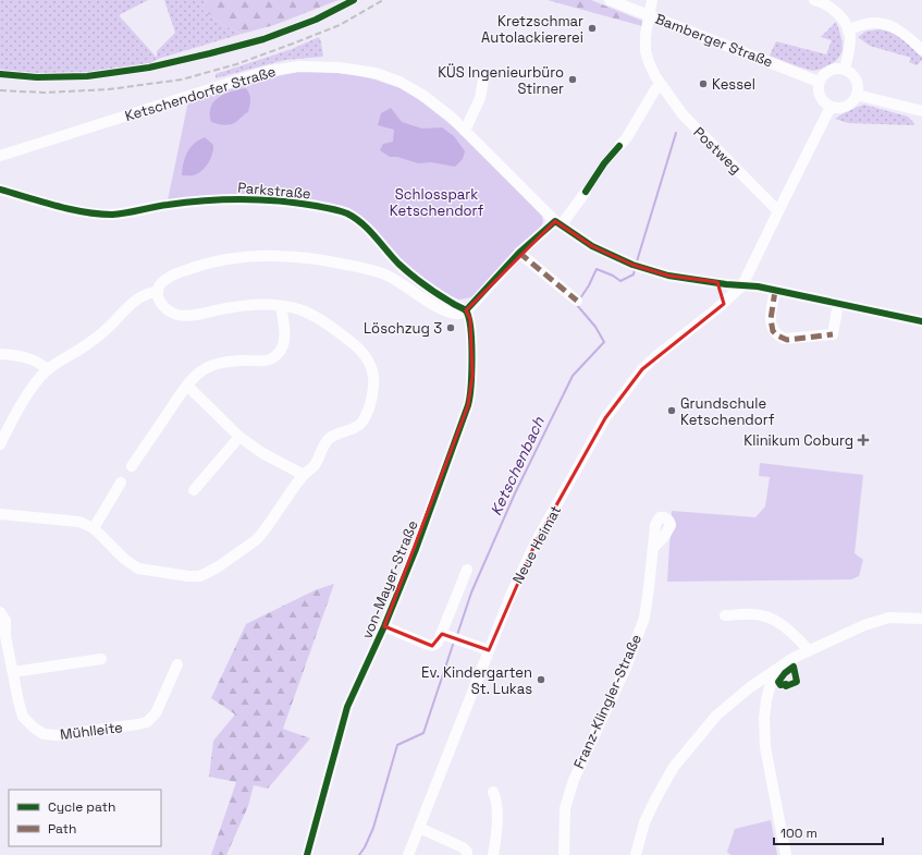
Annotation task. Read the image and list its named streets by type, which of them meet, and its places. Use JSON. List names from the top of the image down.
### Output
{
  "streets": {
    "street": [
      "Bamberger Straße",
      "Ketschendorfer Straße",
      "Postweg",
      "Parkstraße",
      "Neue Heimat",
      "von-Mayer-Straße",
      "Franz-Klingler-Straße",
      "Mühlleite"
    ]
  },
  "crossings": [
    ["Ketschendorfer Straße", "Neue Heimat"],
    ["Parkstraße", "von-Mayer-Straße"]
  ],
  "water": ["Ketschenbach"],
  "parks": ["Schlosspark Ketschendorf"],
  "places": {
    "other": [
      "Kretzschmar Autolackiererei",
      "KÜS Ingenieurbüro Stirner",
      "Kessel",
      "Löschzug 3",
      "Grundschule Ketschendorf",
      "Ev. Kindergarten St. Lukas"
    ],
    "health": ["Klinikum Coburg"]
  },
  "legend": ["Cycle path", "Path"],
  "scale_bar": "100 m"
}
